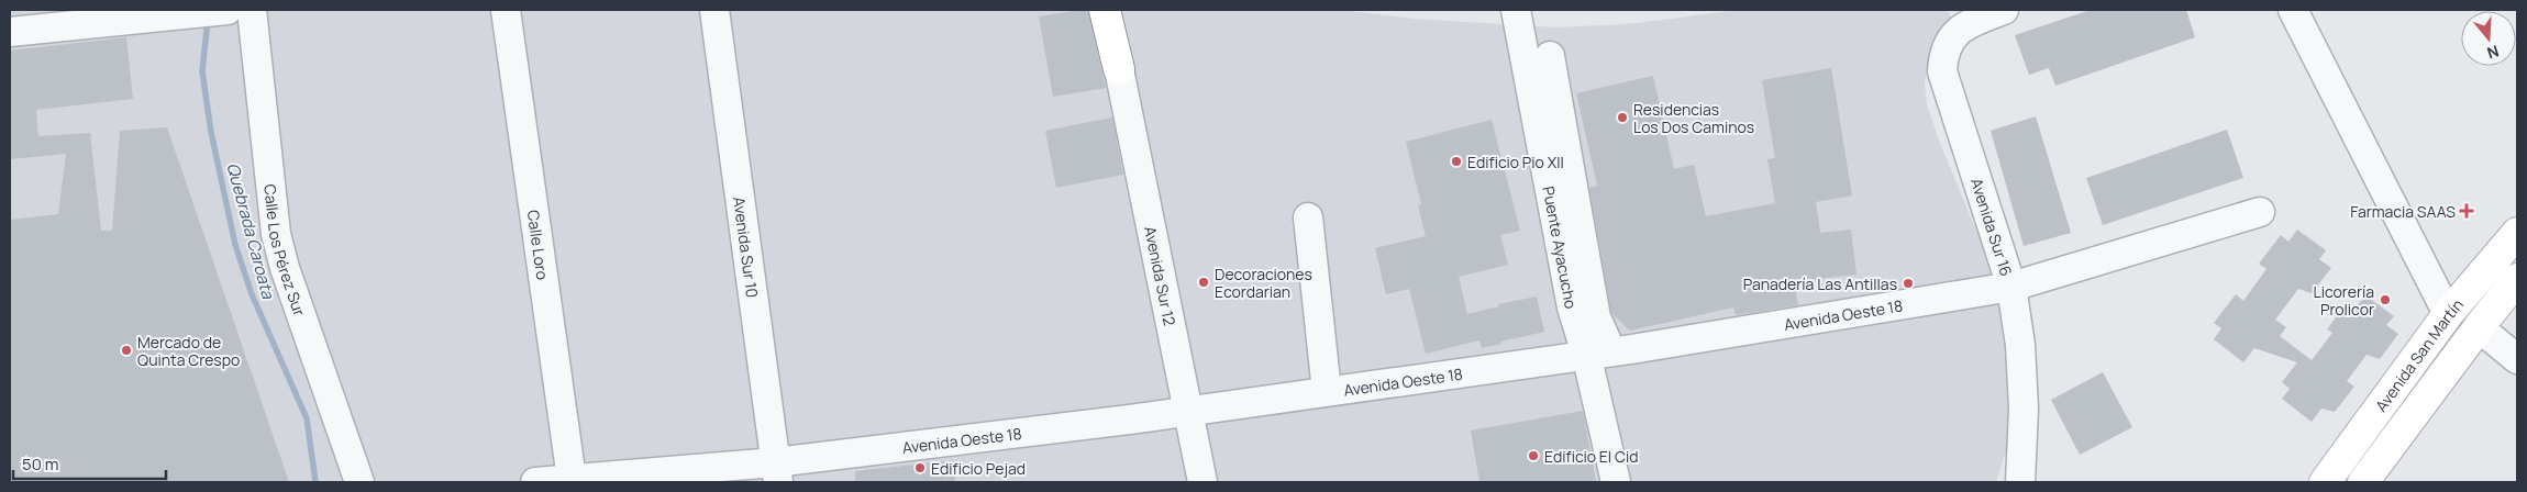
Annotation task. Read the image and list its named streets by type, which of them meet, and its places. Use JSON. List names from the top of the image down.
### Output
{
  "streets": {
    "main road": ["Avenida San Martín"],
    "street": [
      "Avenida Sur 16",
      "Calle Loro",
      "Avenida Sur 10",
      "Puente Ayacucho",
      "Calle Los Pérez Sur",
      "Avenida Sur 12",
      "Avenida Oeste 18"
    ]
  },
  "crossings": [
    ["Avenida Sur 16", "Avenida Oeste 18"],
    ["Calle Loro", "Avenida Oeste 18"],
    ["Avenida Sur 10", "Avenida Oeste 18"],
    ["Puente Ayacucho", "Avenida Oeste 18"],
    ["Avenida Sur 12", "Avenida Oeste 18"]
  ],
  "water": ["Quebrada Caroata"],
  "places": {
    "other": [
      "Residencias Los Dos Caminos",
      "Edificio Pio XII",
      "Decoraciones Ecordarian",
      "Panadería Las Antillas",
      "Licorería Prolicor",
      "Mercado de Quinta Crespo",
      "Edificio El Cid",
      "Edificio Pejad"
    ],
    "health": ["Farmacia SAAS"]
  },
  "scale_bar": "50 m",
  "north": "bottom"
}
